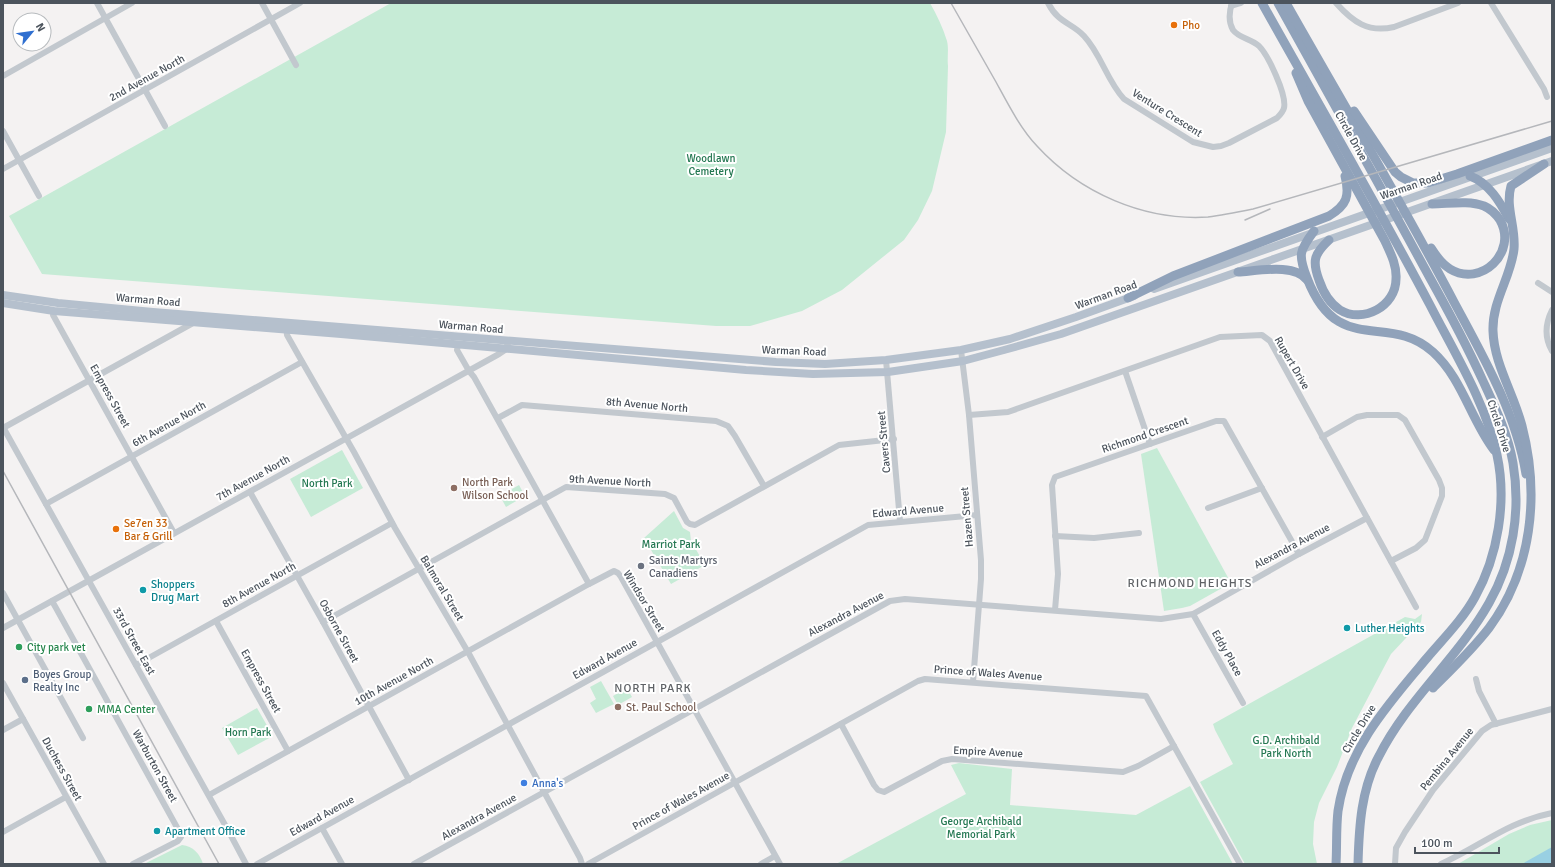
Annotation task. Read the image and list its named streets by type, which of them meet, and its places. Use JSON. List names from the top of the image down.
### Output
{
  "streets": {
    "highway": ["Circle Drive"],
    "main road": ["Warman Road"],
    "street": [
      "2nd Avenue North",
      "Venture Crescent",
      "Rupert Drive",
      "Empress Street",
      "8th Avenue North",
      "6th Avenue North",
      "Richmond Crescent",
      "Cavers Street",
      "7th Avenue North",
      "9th Avenue North",
      "Edward Avenue",
      "Hazen Street",
      "Alexandra Avenue",
      "Balmoral Street",
      "Windsor Street",
      "Osborne Street",
      "33rd Street East",
      "Eddy Place",
      "Prince of Wales Avenue",
      "10th Avenue North",
      "Empire Avenue",
      "Pembina Avenue",
      "Warburton Street",
      "Duchess Street"
    ]
  },
  "crossings": [
    ["Warman Road", "Empress Street"],
    ["Warman Road", "Cavers Street"],
    ["Warman Road", "7th Avenue North"],
    ["Warman Road", "Hazen Street"],
    ["Warman Road", "Balmoral Street"],
    ["Rupert Drive", "Hazen Street"],
    ["Rupert Drive", "Alexandra Avenue"],
    ["Empress Street", "8th Avenue North"],
    ["Empress Street", "6th Avenue North"],
    ["Empress Street", "7th Avenue North"],
    ["Empress Street", "10th Avenue North"],
    ["8th Avenue North", "9th Avenue North"],
    ["8th Avenue North", "Balmoral Street"],
    ["8th Avenue North", "Osborne Street"],
    ["8th Avenue North", "33rd Street East"],
    ["6th Avenue North", "Balmoral Street"],
    ["6th Avenue North", "33rd Street East"],
    ["Richmond Crescent", "Alexandra Avenue"],
    ["Cavers Street", "9th Avenue North"],
    ["Cavers Street", "Edward Avenue"],
    ["7th Avenue North", "Balmoral Street"],
    ["7th Avenue North", "Osborne Street"],
    ["7th Avenue North", "33rd Street East"],
    ["7th Avenue North", "Warburton Street"],
    ["9th Avenue North", "Balmoral Street"],
    ["9th Avenue North", "Osborne Street"],
    ["Edward Avenue", "Hazen Street"],
    ["Edward Avenue", "Balmoral Street"],
    ["Edward Avenue", "Windsor Street"],
    ["Edward Avenue", "Osborne Street"],
    ["Hazen Street", "Alexandra Avenue"],
    ["Hazen Street", "Prince of Wales Avenue"],
    ["Alexandra Avenue", "Balmoral Street"],
    ["Alexandra Avenue", "Windsor Street"],
    ["Alexandra Avenue", "Eddy Place"],
    ["Balmoral Street", "10th Avenue North"],
    ["Windsor Street", "Prince of Wales Avenue"],
    ["Windsor Street", "10th Avenue North"],
    ["Osborne Street", "10th Avenue North"],
    ["33rd Street East", "10th Avenue North"],
    ["Prince of Wales Avenue", "Empire Avenue"]
  ],
  "districts": ["RICHMOND HEIGHTS", "NORTH PARK"],
  "parks": [
    "Woodlawn Cemetery",
    "North Park",
    "Marriot Park",
    "Horn Park",
    "G.D. Archibald Park North",
    "George Archibald Memorial Park"
  ],
  "places": [
    "Pho",
    "North Park Wilson School",
    "Se7en 33 Bar & Grill",
    "Saints Martyrs Canadiens",
    "Shoppers Drug Mart",
    "Luther Heights",
    "City park vet",
    "Boyes Group Realty Inc",
    "St. Paul School",
    "MMA Center",
    "Anna's",
    "Apartment Office"
  ],
  "scale_bar": "100 m",
  "north": "top right"
}
